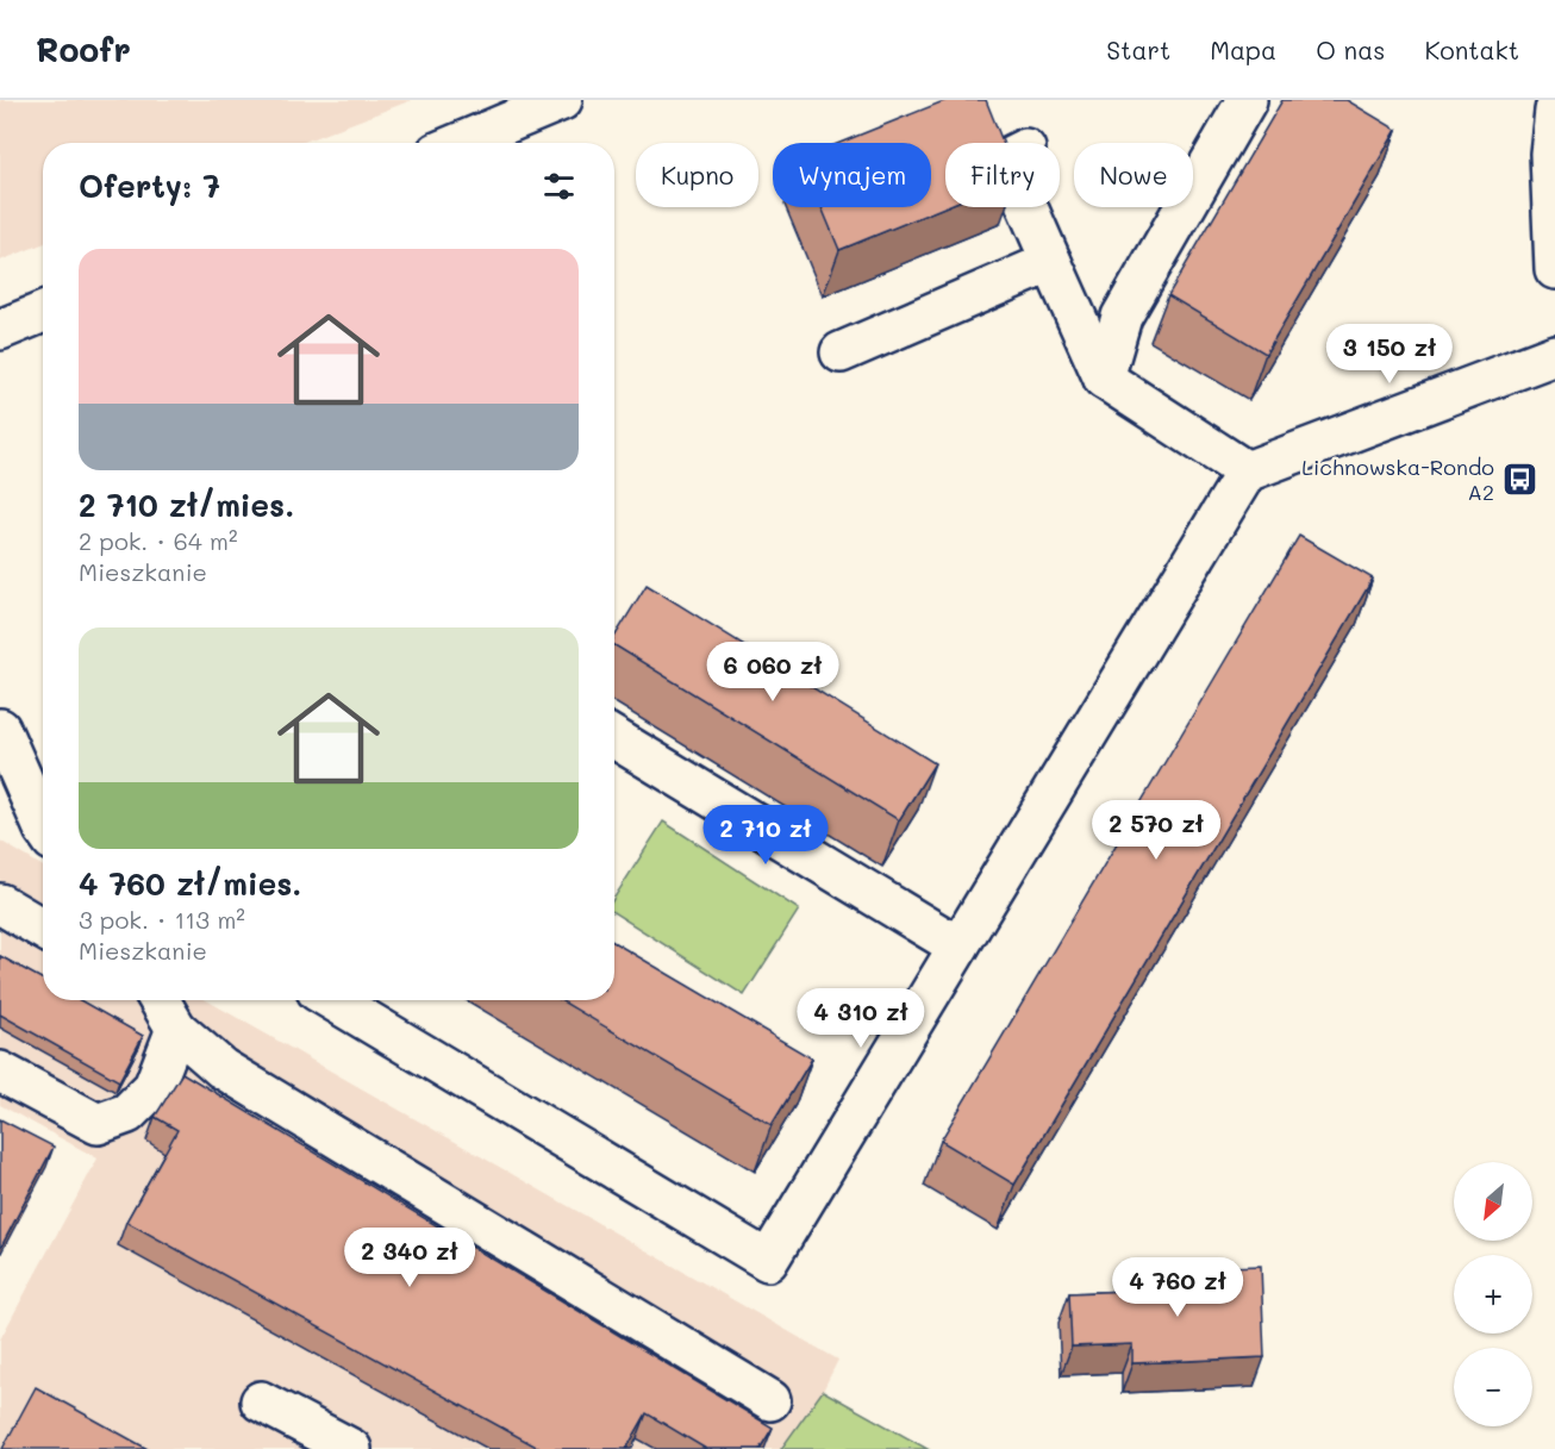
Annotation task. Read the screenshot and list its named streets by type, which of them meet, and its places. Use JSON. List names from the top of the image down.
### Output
{
  "places": {
    "bus stop": ["Lichnowska-Rondo A2"]
  },
  "north": "bottom left",
  "page": {
    "header": "Roofr",
    "nav": [
      "Start",
      "Mapa",
      "O nas",
      "Kontakt"
    ],
    "chip": [
      "Kupno",
      "Wynajem",
      "Filtry",
      "Nowe"
    ],
    "heading": "Oferty: 7",
    "list": [
      {
        "name": "2 710 zł/mies.",
        "note": "2 pok. · 64 m² · Mieszkanie"
      },
      {
        "name": "4 760 zł/mies.",
        "note": "3 pok. · 113 m² · Mieszkanie"
      }
    ],
    "price": [
      "3 150 zł",
      "6 060 zł",
      "2 570 zł",
      "2 710 zł",
      "4 310 zł",
      "2 340 zł",
      "4 760 zł"
    ],
    "map_buttons": ["+", "−"]
  }
}
